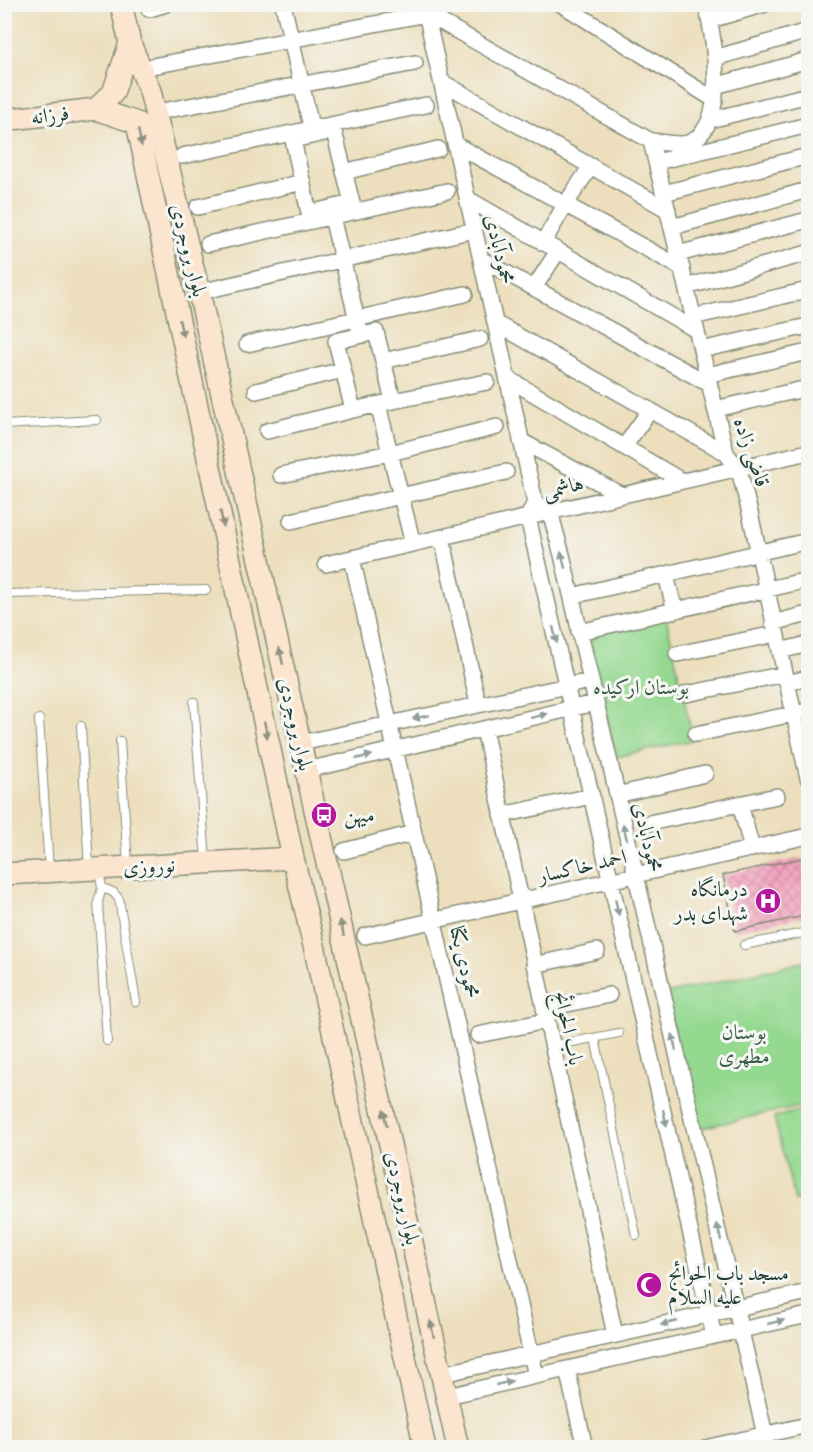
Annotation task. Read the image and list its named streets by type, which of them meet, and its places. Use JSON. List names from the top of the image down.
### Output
{
  "streets": {
    "main road": ["فرزانه", "بلوار بروجردی", "نوروزی"],
    "street": [
      "محمودآبادی",
      "قاضی زاده",
      "هاشمی",
      "احمد خاکسار",
      "محمودی یکتا",
      "باب الحوائج"
    ]
  },
  "crossings": [
    ["فرزانه", "بلوار بروجردی"],
    ["محمودآبادی", "هاشمی"],
    ["محمودآبادی", "احمد خاکسار"],
    ["بلوار بروجردی", "نوروزی"],
    ["قاضی زاده", "هاشمی"],
    ["هاشمی", "محمودی یکتا"],
    ["احمد خاکسار", "محمودی یکتا"],
    ["احمد خاکسار", "باب الحوائج"]
  ],
  "parks": ["بوستان ارکیده", "بوستان مطهری"],
  "places": {
    "bus stop": ["میهن"],
    "hospital": ["درمانگاه شهدای بدر"],
    "mosque": ["مسجد باب الحوائج علیه السلام"]
  }
}
